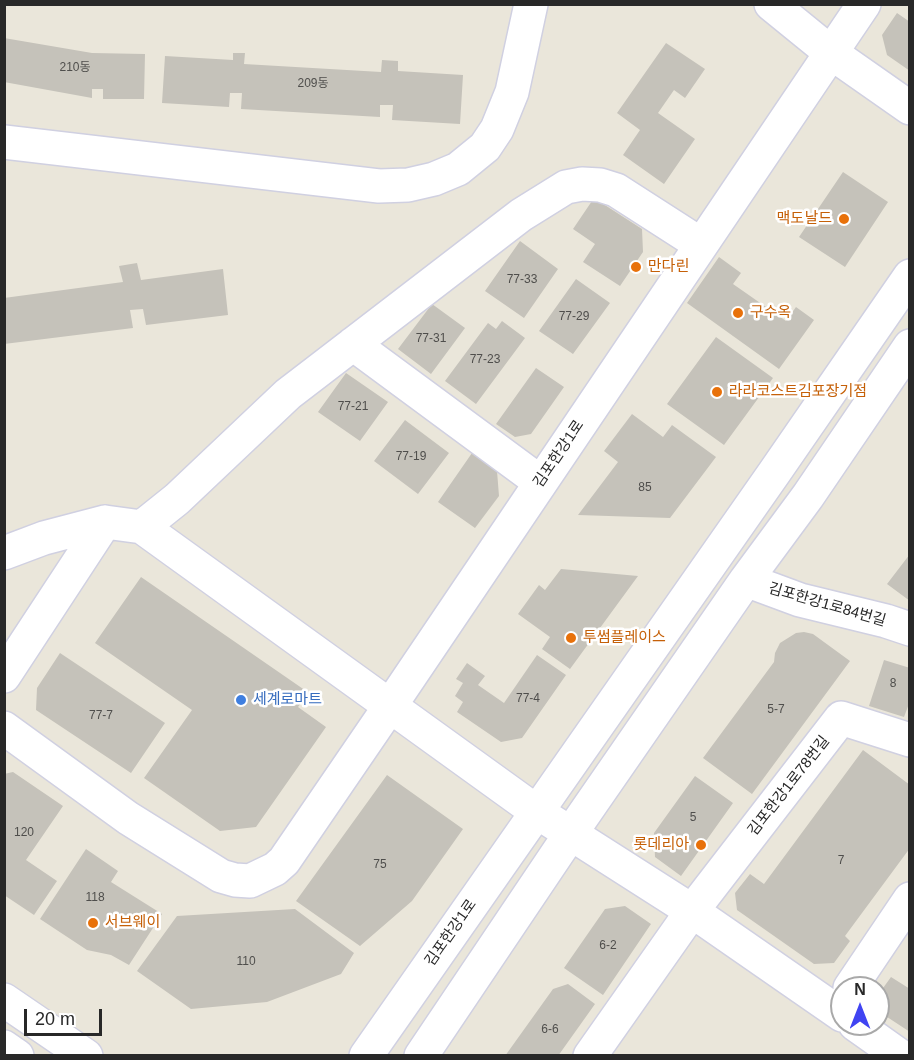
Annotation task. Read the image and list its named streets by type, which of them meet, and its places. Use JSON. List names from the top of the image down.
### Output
{
  "streets": {
    "street": ["김포한강1로", "김포한강1로84번길", "김포한강1로78번길"]
  },
  "places": [
    "맥도날드",
    "만다린",
    "구수옥",
    "라라코스트김포장기점",
    "투썸플레이스",
    "세계로마트",
    "롯데리아",
    "서브웨이"
  ],
  "house_numbers": [
    "210동",
    "209동",
    "77-33",
    "77-29",
    "77-31",
    "77-23",
    "77-21",
    "77-19",
    "85",
    "8",
    "77-4",
    "5-7",
    "77-7",
    "5",
    "120",
    "7",
    "75",
    "118",
    "6-2",
    "110",
    "6-6"
  ],
  "scale_bar": "20 m",
  "north": "top"
}
